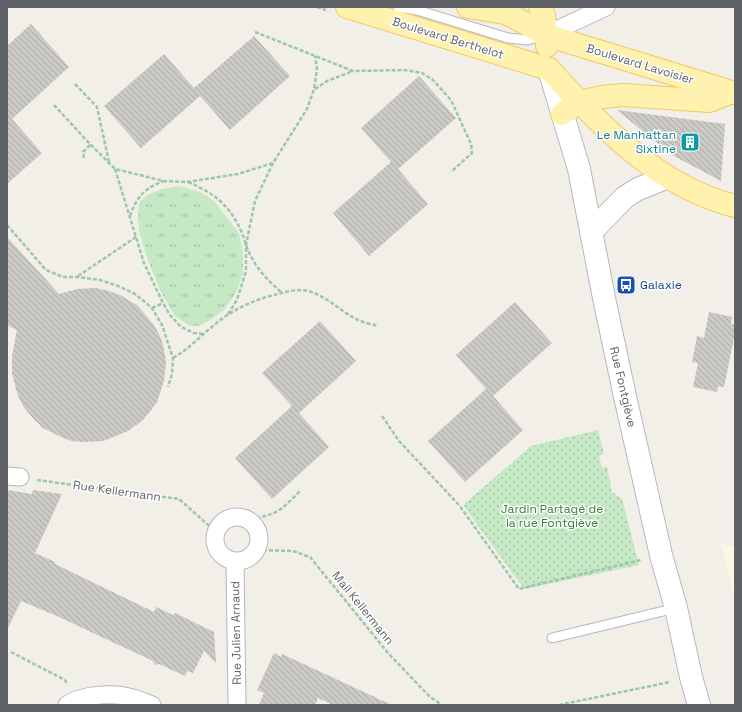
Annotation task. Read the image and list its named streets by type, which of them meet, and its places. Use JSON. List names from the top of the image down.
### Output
{
  "streets": {
    "main road": ["Boulevard Berthelot", "Boulevard Lavoisier", "Rue Fontgiève"],
    "street": ["Rue Julien Arnaud"],
    "path": ["Rue Kellermann", "Mail Kellermann"]
  },
  "crossings": [
    ["Rue Kellermann", "Mail Kellermann"],
    ["Rue Kellermann", "Rue Julien Arnaud"],
    ["Mail Kellermann", "Rue Julien Arnaud"]
  ],
  "parks": ["Jardin Partagé de la rue Fontgiève"],
  "places": {
    "building": ["Le Manhattan Sixtine"],
    "bus stop": ["Galaxie"]
  }
}
